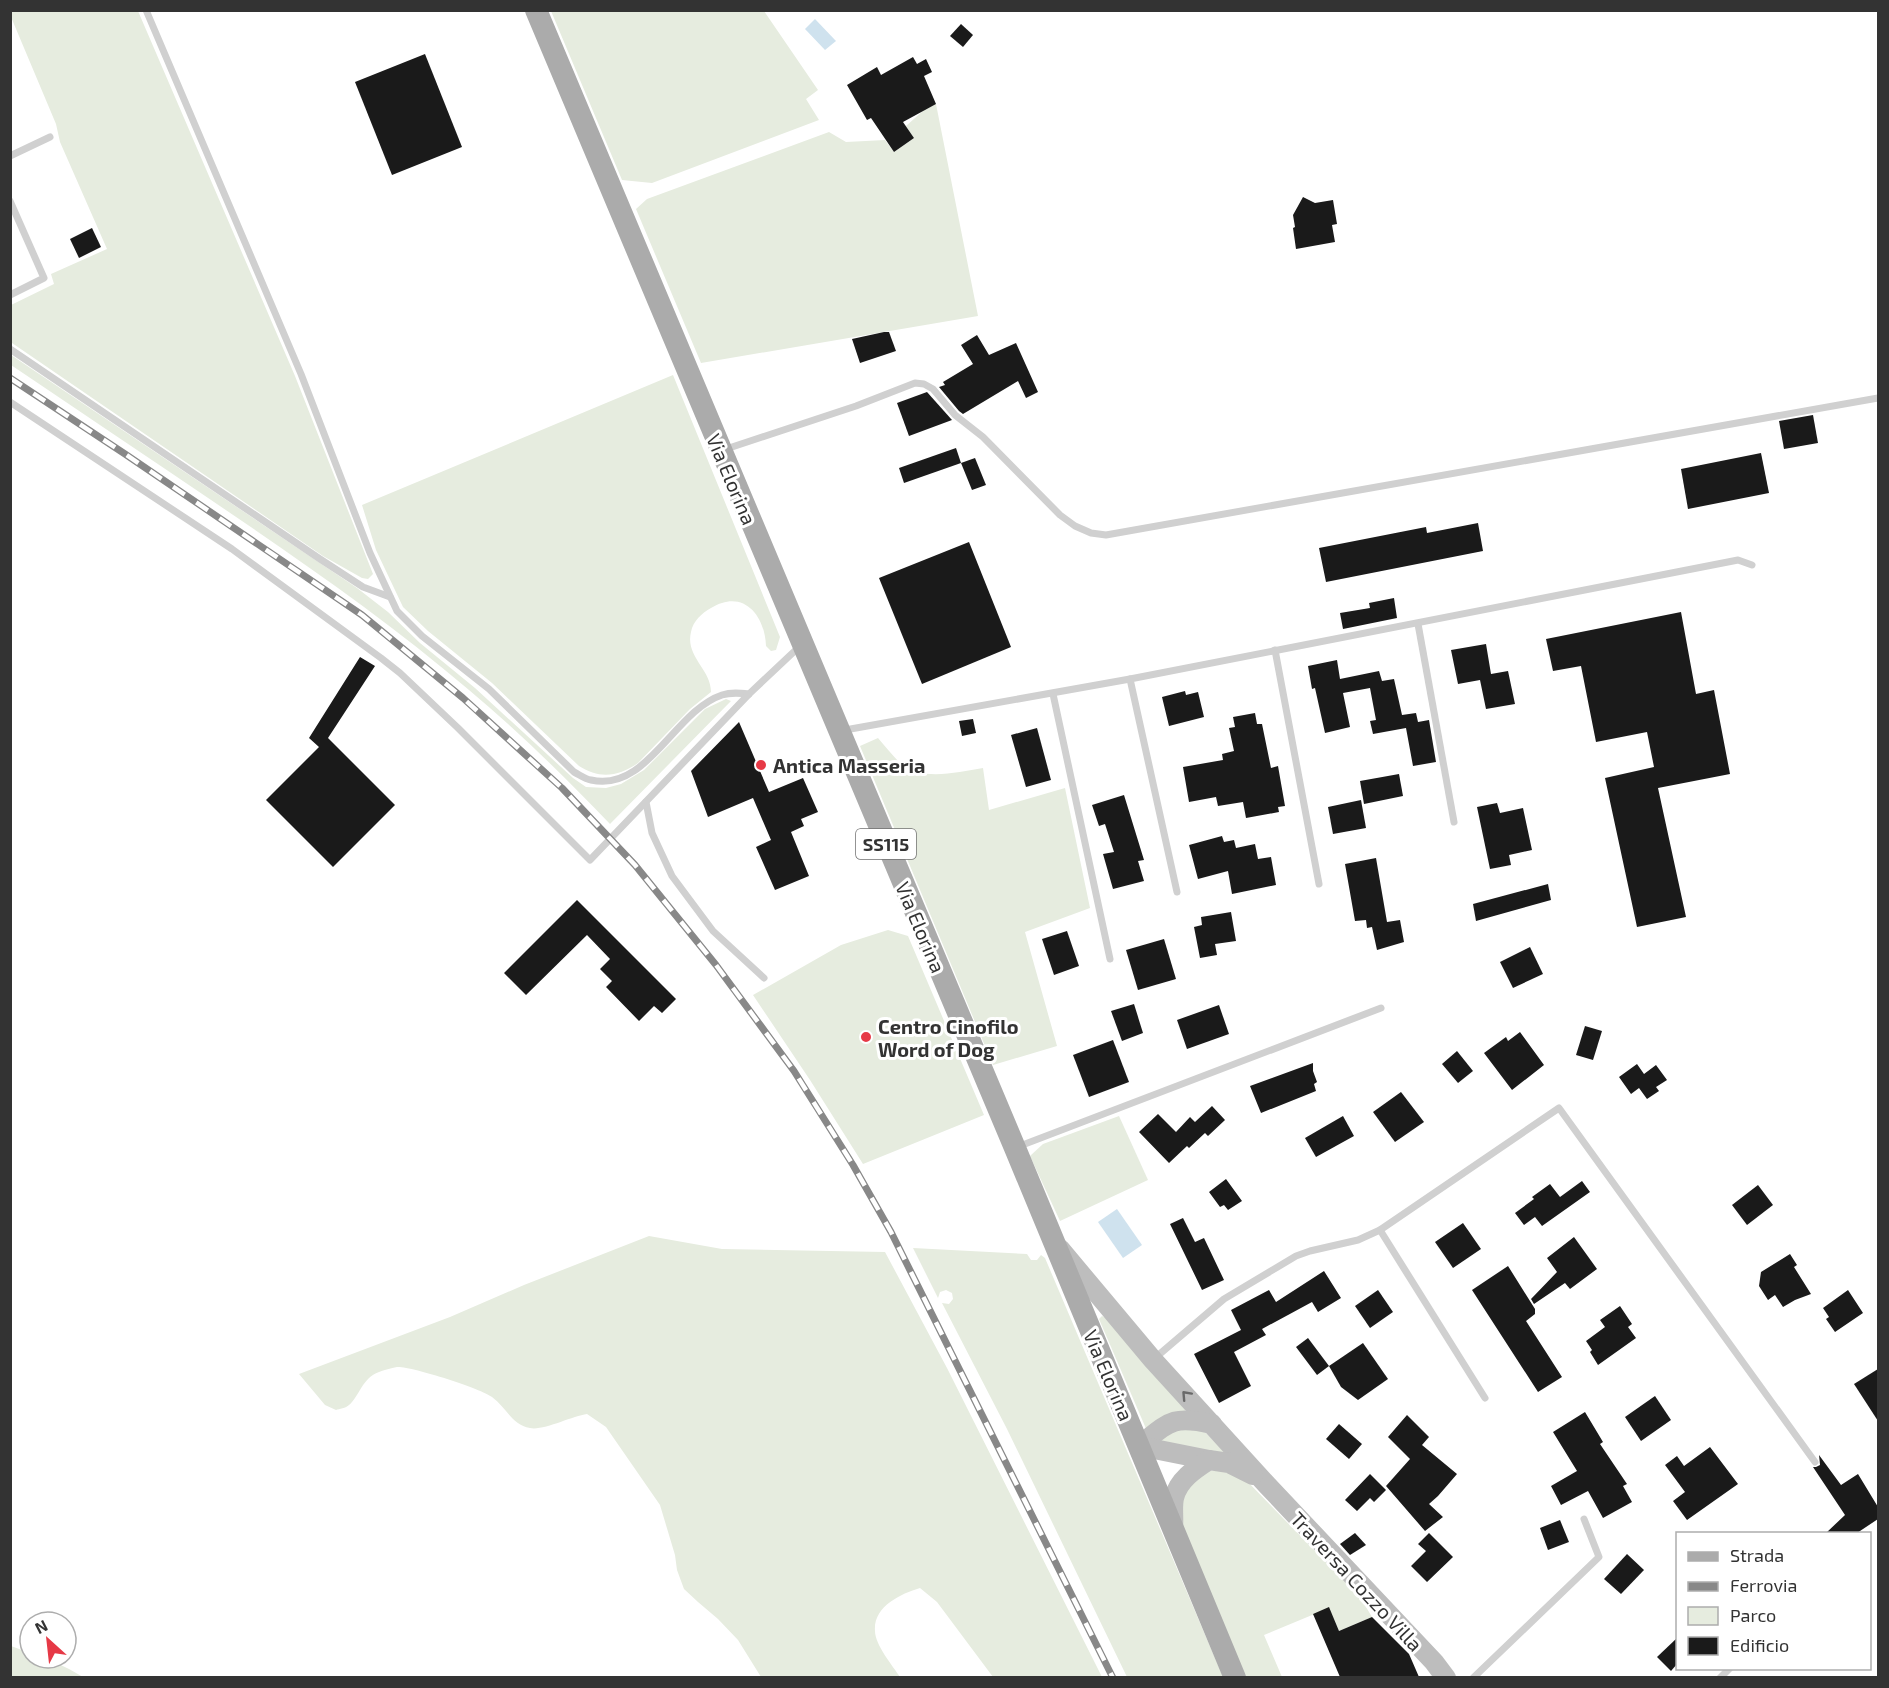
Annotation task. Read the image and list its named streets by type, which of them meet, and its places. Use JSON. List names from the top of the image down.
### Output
{
  "streets": {
    "main road": ["Via Elorina", "SS115"],
    "street": ["Traversa Cozzo Villa"]
  },
  "crossings": [
    ["Via Elorina", "Traversa Cozzo Villa"]
  ],
  "places": ["Antica Masseria", "Centro Cinofilo Word of Dog"],
  "legend": [
    "Strada",
    "Ferrovia",
    "Parco",
    "Edificio"
  ],
  "north": "top left"
}
